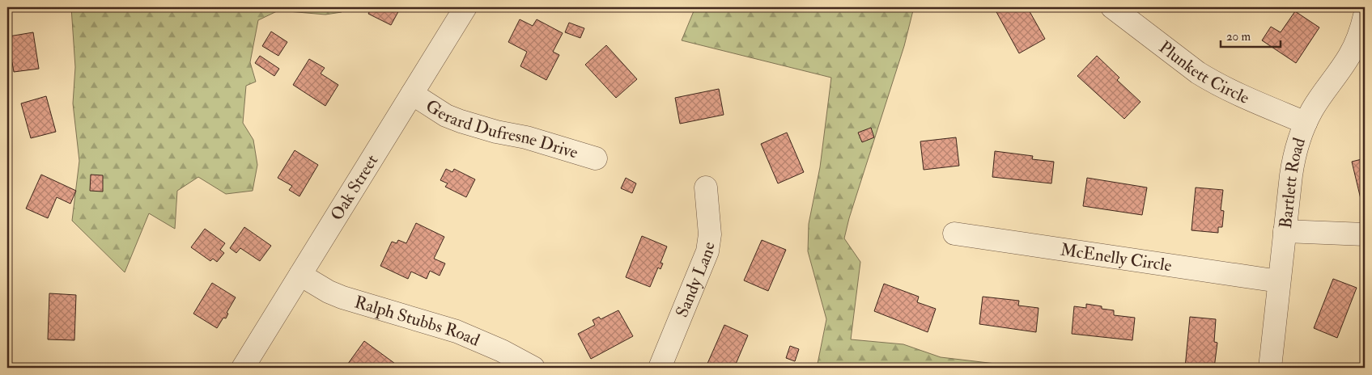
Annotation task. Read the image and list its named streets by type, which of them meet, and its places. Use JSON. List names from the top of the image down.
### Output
{
  "streets": {
    "street": [
      "Plunkett Circle",
      "Gerard Dufresne Drive",
      "Bartlett Road",
      "Oak Street",
      "McEnelly Circle",
      "Sandy Lane",
      "Ralph Stubbs Road"
    ]
  },
  "crossings": [
    ["Plunkett Circle", "Bartlett Road"],
    ["Gerard Dufresne Drive", "Oak Street"],
    ["Bartlett Road", "McEnelly Circle"],
    ["Oak Street", "Ralph Stubbs Road"]
  ],
  "scale_bar": "20 m"
}
